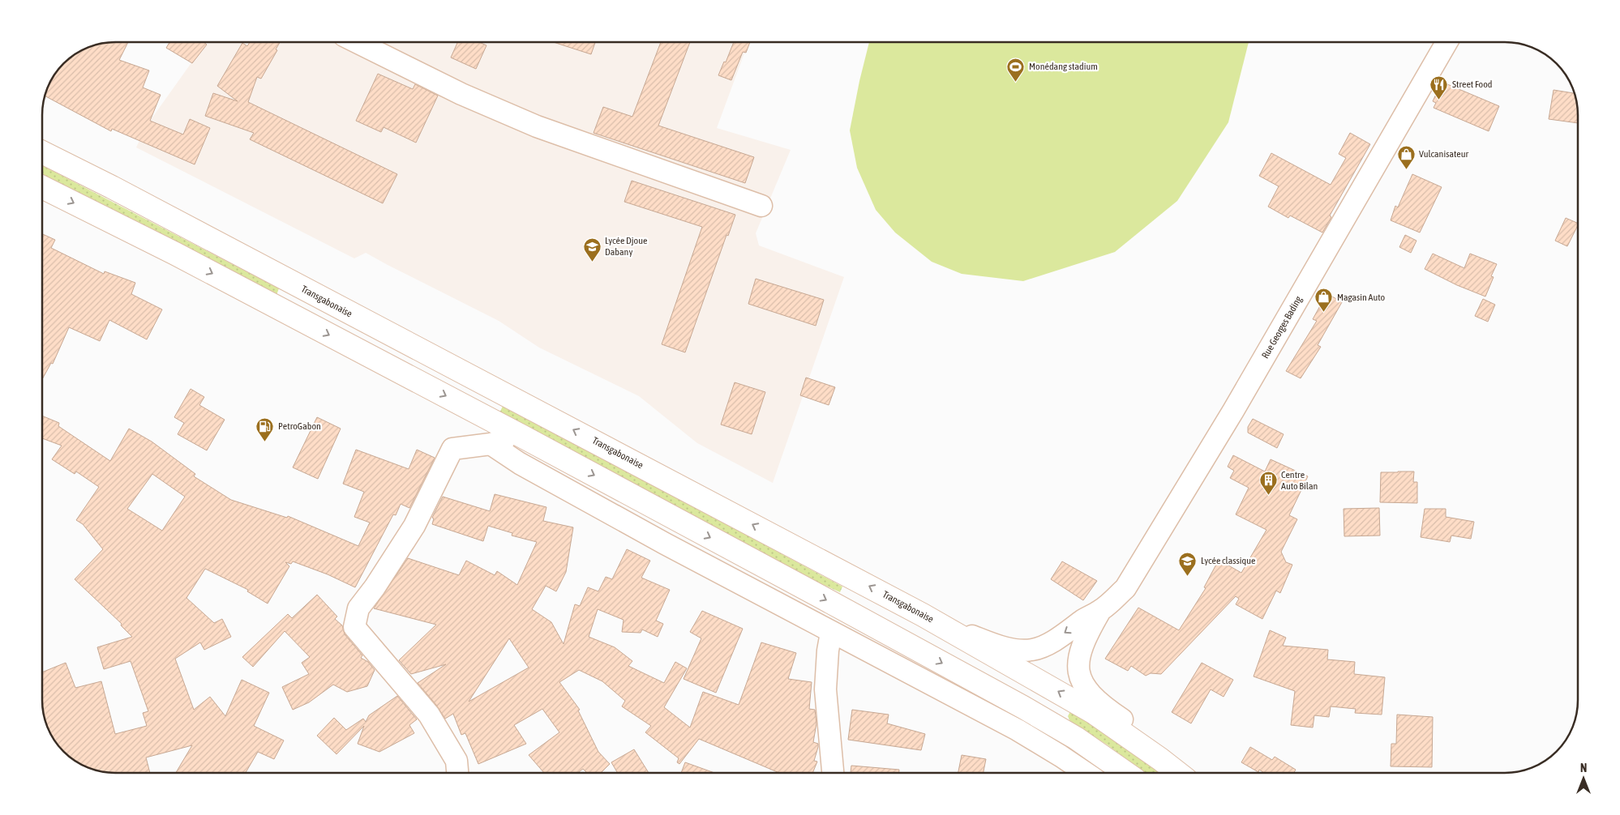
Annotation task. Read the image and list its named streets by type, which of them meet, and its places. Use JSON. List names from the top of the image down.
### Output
{
  "streets": {
    "highway": ["Transgabonaise"],
    "street": ["Rue Georges Bading"]
  },
  "places": {
    "sports": ["Monédang stadium"],
    "restaurant": ["Street Food"],
    "shop": ["Vulcanisateur", "Magasin Auto"],
    "school or university": ["Lycée Djoue Dabany", "Lycée classique"],
    "fuel station": ["PetroGabon"],
    "building": ["Centre Auto Bilan"]
  },
  "north": "top"
}
